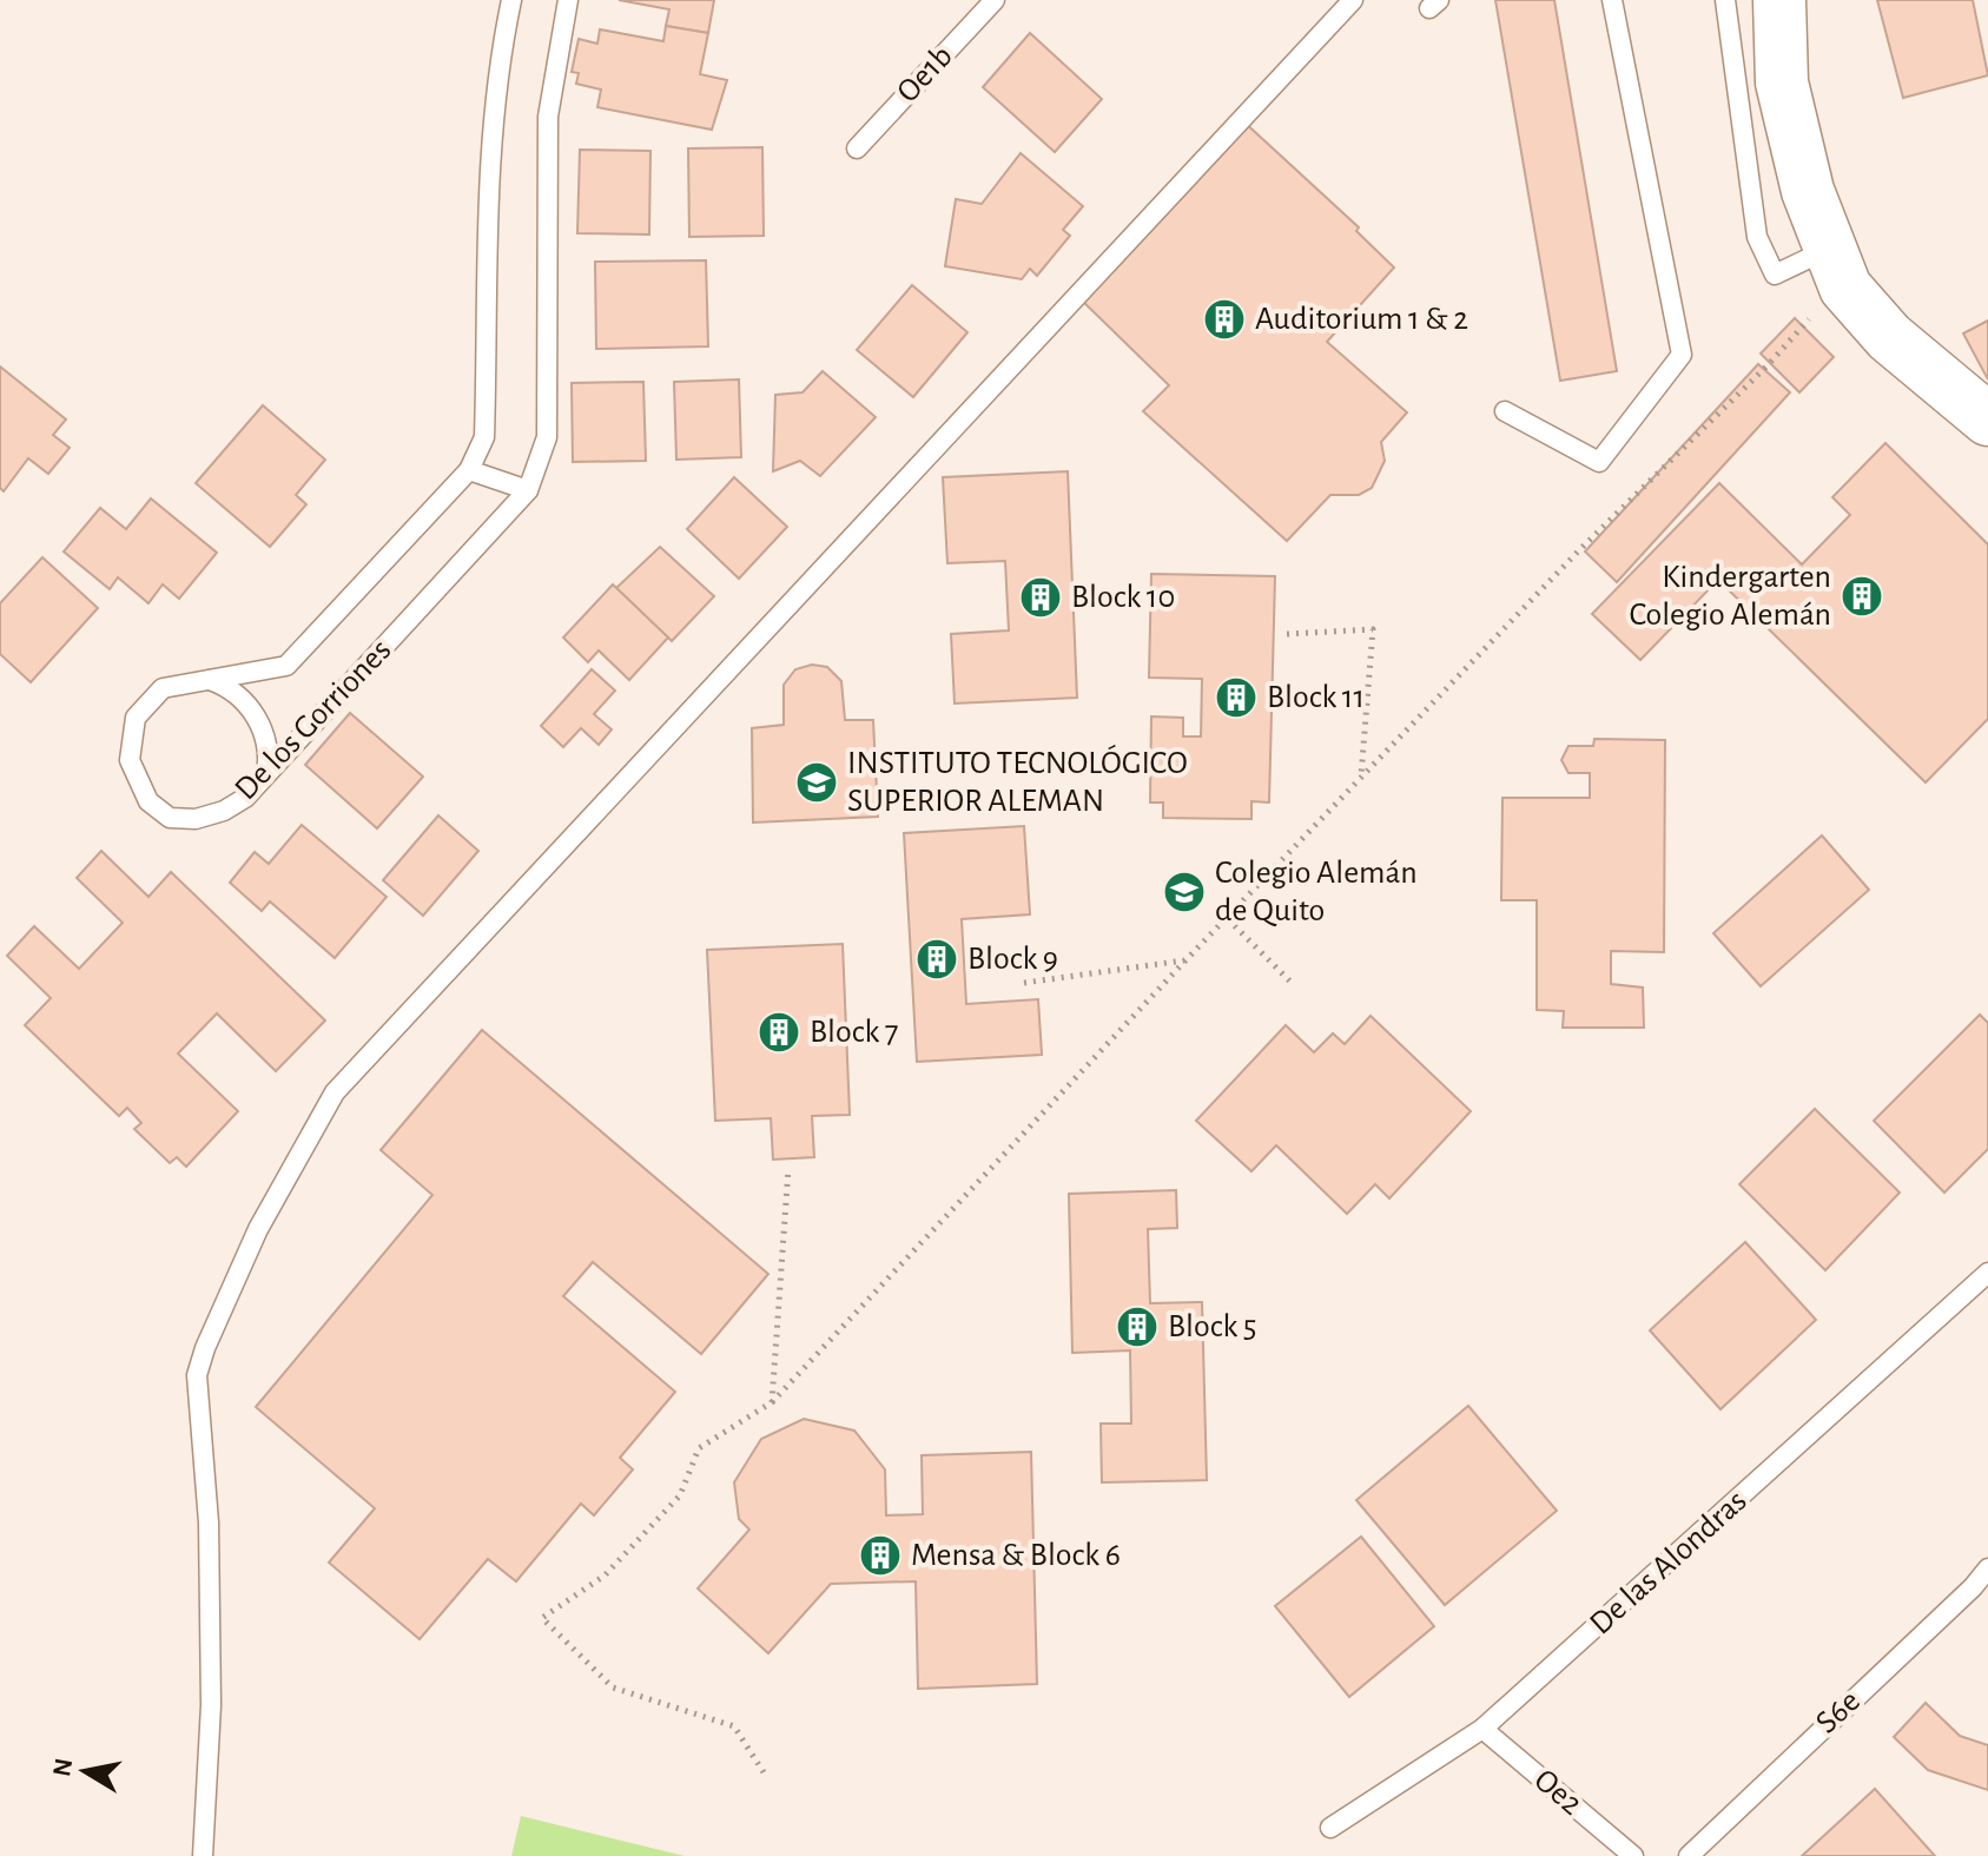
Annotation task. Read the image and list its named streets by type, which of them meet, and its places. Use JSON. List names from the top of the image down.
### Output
{
  "streets": {
    "lane": [
      "Oe1b",
      "De los Gorriones",
      "De las Alondras",
      "S6e",
      "Oe2"
    ]
  },
  "crossings": [
    ["De las Alondras", "Oe2"]
  ],
  "places": {
    "building": [
      "Auditorium 1 & 2",
      "Kindergarten Colegio Alemán",
      "Block 10",
      "Block 11",
      "Block 9",
      "Block 7",
      "Block 5",
      "Mensa & Block 6"
    ],
    "school or university": ["INSTITUTO TECNOLÓGICO SUPERIOR ALEMAN", "Colegio Alemán de Quito"]
  },
  "north": "left"
}
